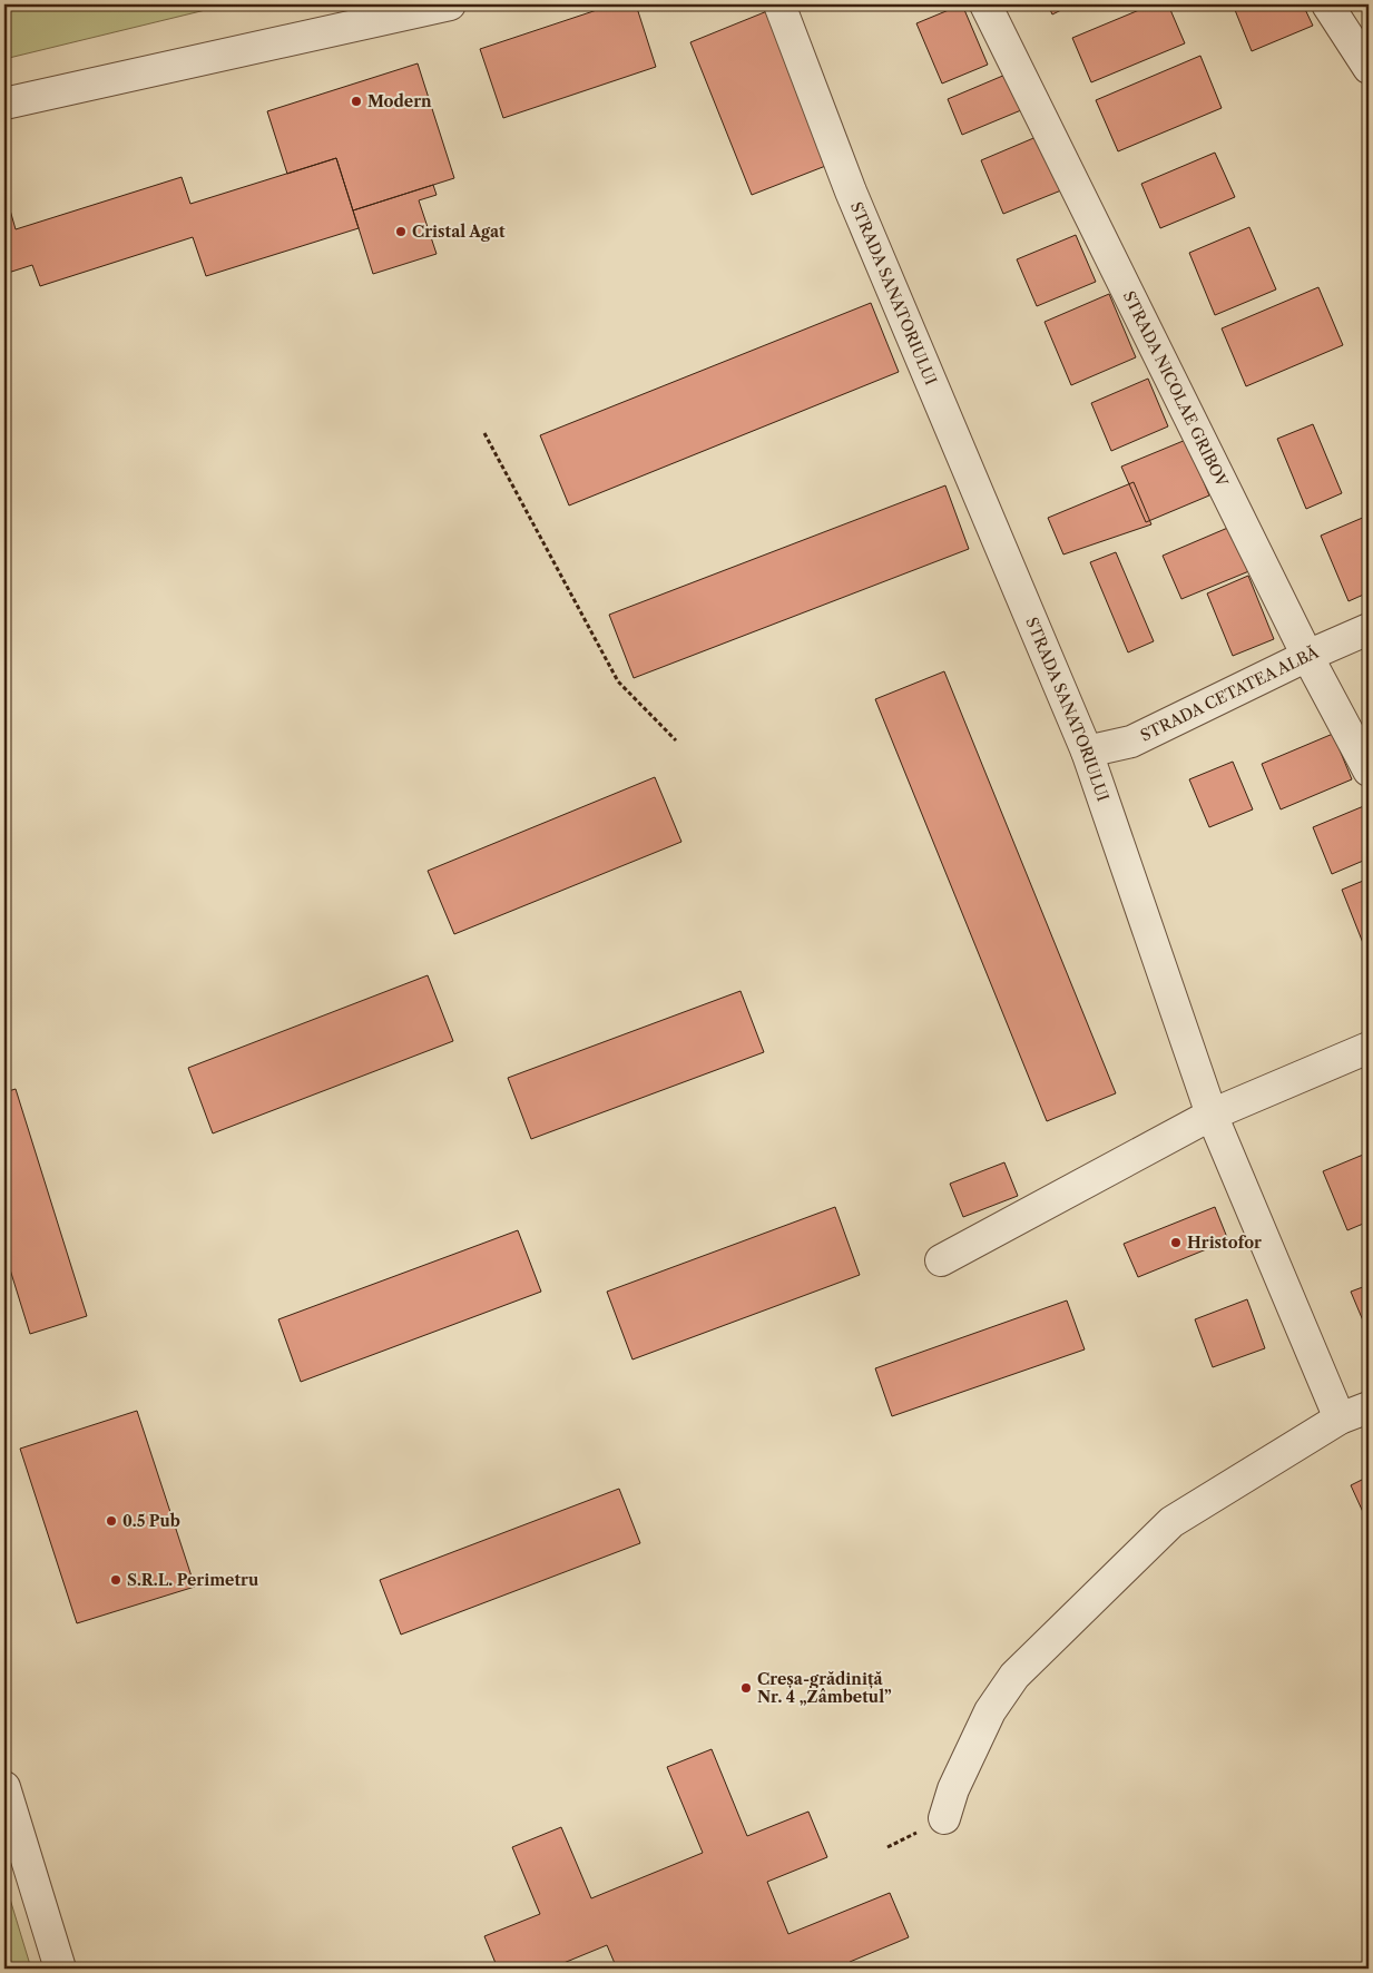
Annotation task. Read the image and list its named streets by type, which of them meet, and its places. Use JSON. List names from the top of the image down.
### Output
{
  "streets": {
    "street": ["STRADA SANATORIULUI", "STRADA NICOLAE GRIBOV", "STRADA CETATEA ALBĂ"]
  },
  "crossings": [
    ["STRADA SANATORIULUI", "STRADA CETATEA ALBĂ"],
    ["STRADA NICOLAE GRIBOV", "STRADA CETATEA ALBĂ"]
  ],
  "places": [
    "Modern",
    "Cristal Agat",
    "Hristofor",
    "0.5 Pub",
    "S.R.L. Perimetru",
    "Creșa-grădiniță Nr. 4 „Zâmbetul”"
  ]
}
